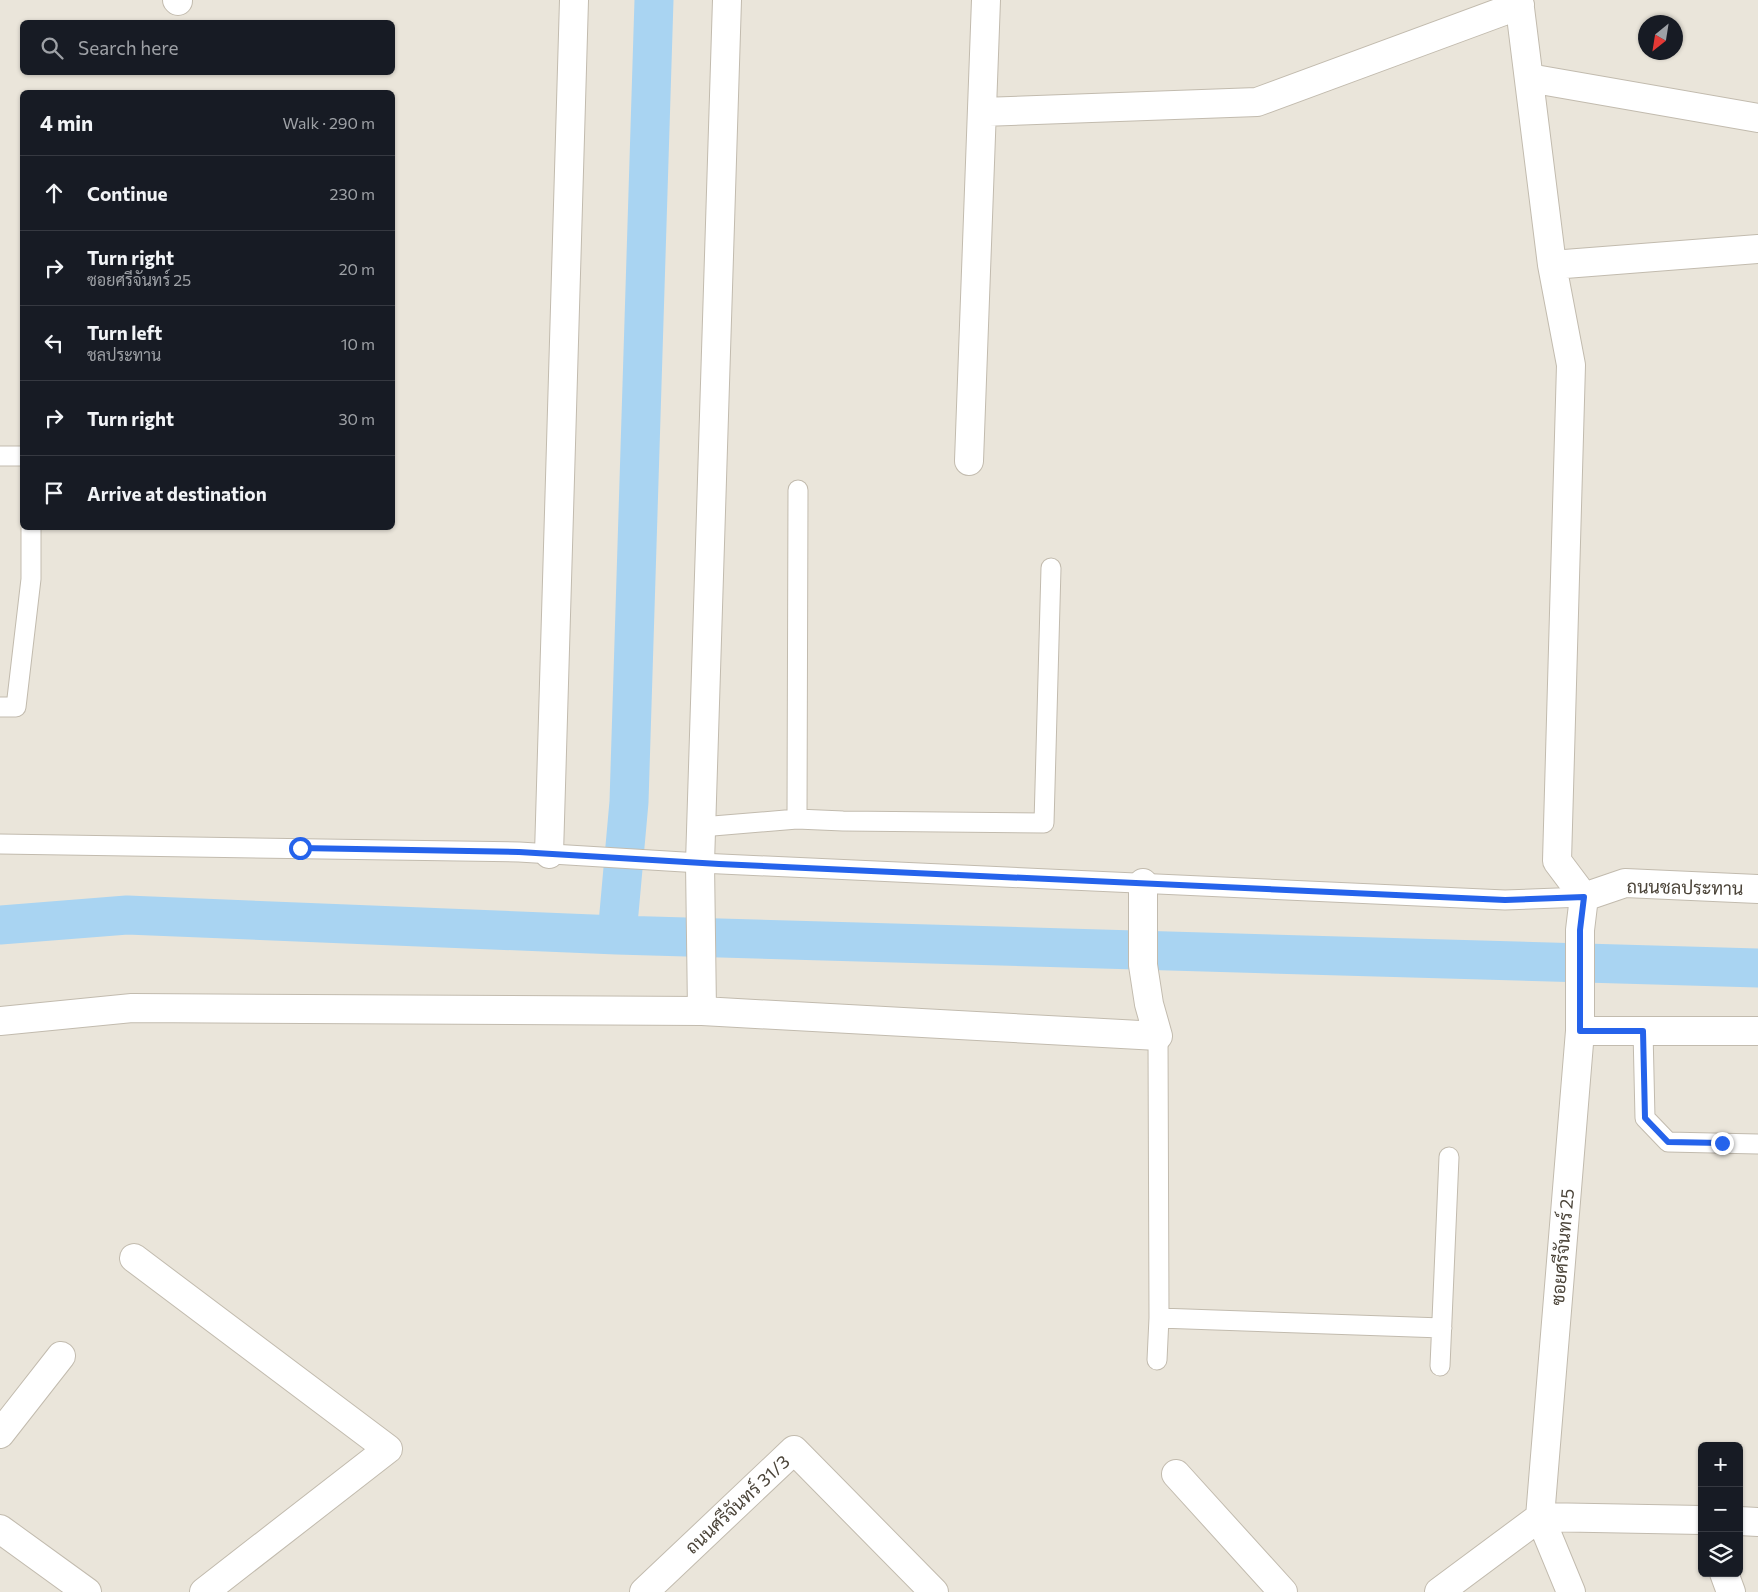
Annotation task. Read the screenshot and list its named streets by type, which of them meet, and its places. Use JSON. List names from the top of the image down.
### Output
{
  "streets": {
    "street": ["ถนนชลประทาน", "ซอยศรีจันทร์ 25", "ถนนศรีจันทร์ 31/3"]
  },
  "crossings": [
    ["ถนนชลประทาน", "ซอยศรีจันทร์ 25"]
  ],
  "north": "bottom left",
  "page": {
    "search": "Search here",
    "heading": ["4 min", "Walk · 290 m"],
    "list": [
      ["Continue", "230 m"],
      ["Turn right", "ซอยศรีจันทร์ 25", "20 m"],
      ["Turn left", "ชลประทาน", "10 m"],
      ["Turn right", "30 m"],
      "Arrive at destination"
    ],
    "map_buttons": ["+", "−"]
  }
}
